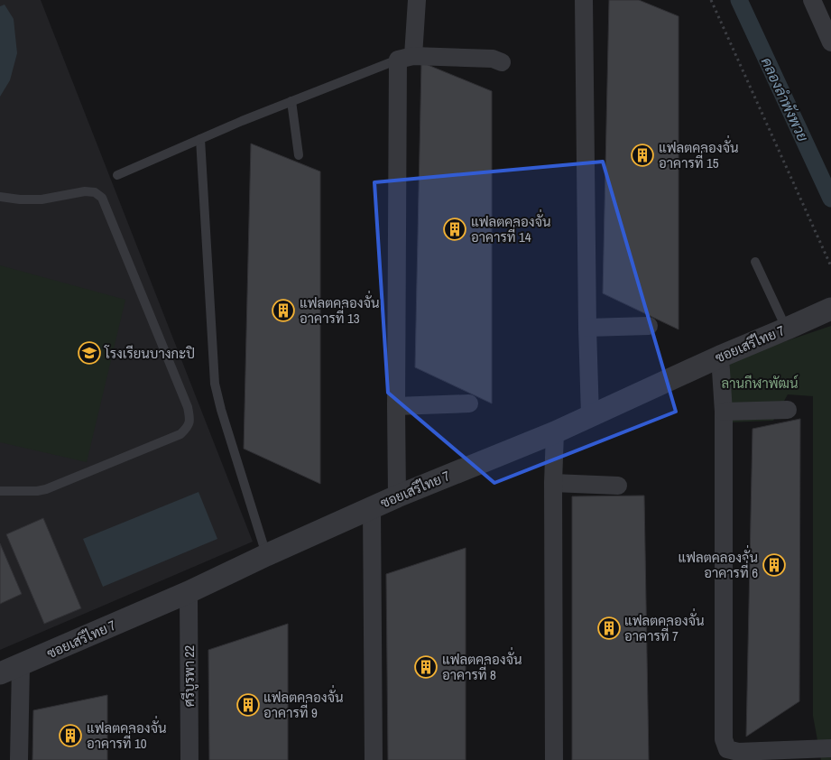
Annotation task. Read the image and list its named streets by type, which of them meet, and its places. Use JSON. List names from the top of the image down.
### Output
{
  "streets": {
    "street": ["ซอยเสรีไทย 7", "ศรีบูรพา 22"]
  },
  "crossings": [
    ["ซอยเสรีไทย 7", "ศรีบูรพา 22"]
  ],
  "water": ["คลองลำพังพวย"],
  "parks": ["ลานกีฬาพัฒน์"],
  "places": {
    "building": [
      "แฟลตคลองจั่น อาคารที่ 15",
      "แฟลตคลองจั่น อาคารที่ 14",
      "แฟลตคลองจั่น อาคารที่ 13",
      "แฟลตคลองจั่น อาคารที่ 6",
      "แฟลตคลองจั่น อาคารที่ 7",
      "แฟลตคลองจั่น อาคารที่ 8",
      "แฟลตคลองจั่น อาคารที่ 9",
      "แฟลตคลองจั่น อาคารที่ 10"
    ],
    "school or university": ["โรงเรียนบางกะปิ"]
  }
}
